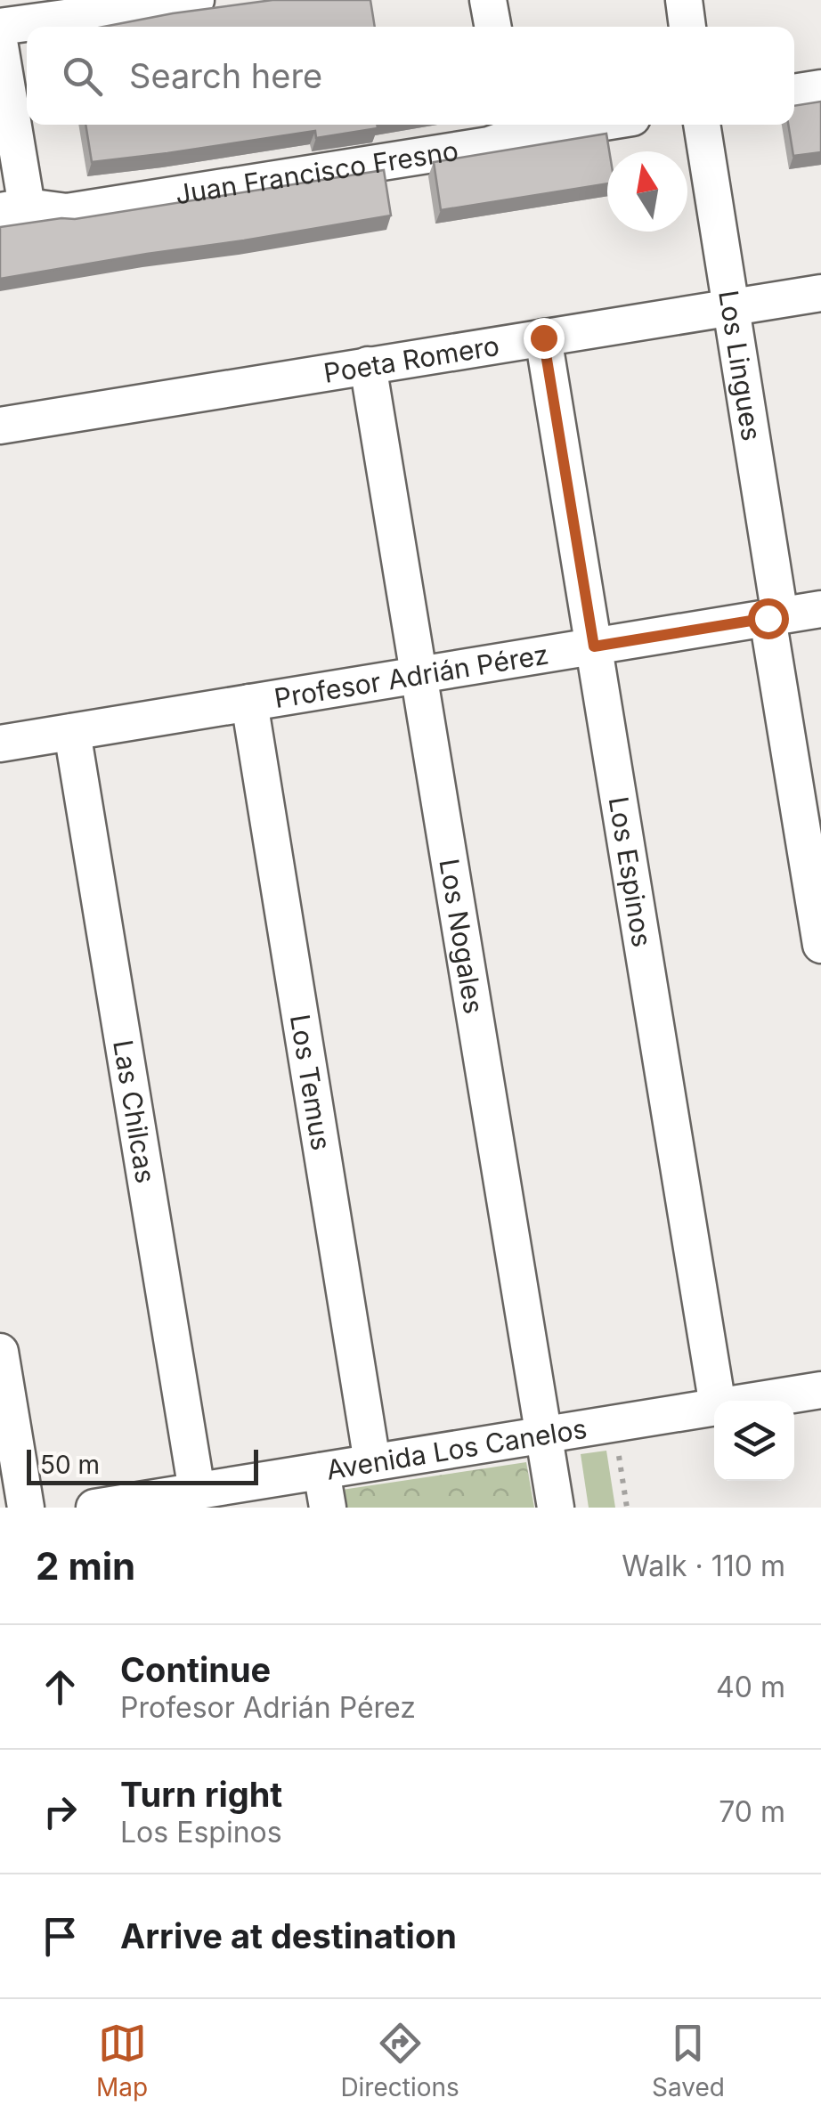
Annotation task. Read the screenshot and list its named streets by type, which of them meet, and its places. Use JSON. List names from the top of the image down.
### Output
{
  "streets": {
    "street": [
      "Juan Francisco Fresno",
      "Poeta Romero",
      "Los Lingues",
      "Profesor Adrián Pérez",
      "Los Espinos",
      "Los Nogales",
      "Los Temus",
      "Las Chilcas",
      "Avenida Los Canelos"
    ]
  },
  "crossings": [
    ["Poeta Romero", "Los Lingues"],
    ["Poeta Romero", "Los Espinos"],
    ["Poeta Romero", "Los Nogales"],
    ["Los Lingues", "Profesor Adrián Pérez"],
    ["Profesor Adrián Pérez", "Los Espinos"],
    ["Profesor Adrián Pérez", "Los Nogales"],
    ["Profesor Adrián Pérez", "Los Temus"],
    ["Profesor Adrián Pérez", "Las Chilcas"],
    ["Los Nogales", "Avenida Los Canelos"],
    ["Los Temus", "Avenida Los Canelos"],
    ["Las Chilcas", "Avenida Los Canelos"]
  ],
  "scale_bar": "50 m",
  "north": "top",
  "page": {
    "search": "Search here",
    "scale": "50 m",
    "heading": ["2 min", "Walk · 110 m"],
    "list": [
      ["Continue", "Profesor Adrián Pérez", "40 m"],
      ["Turn right", "Los Espinos", "70 m"],
      "Arrive at destination"
    ],
    "nav": ["Map", "Directions", "Saved"]
  }
}
